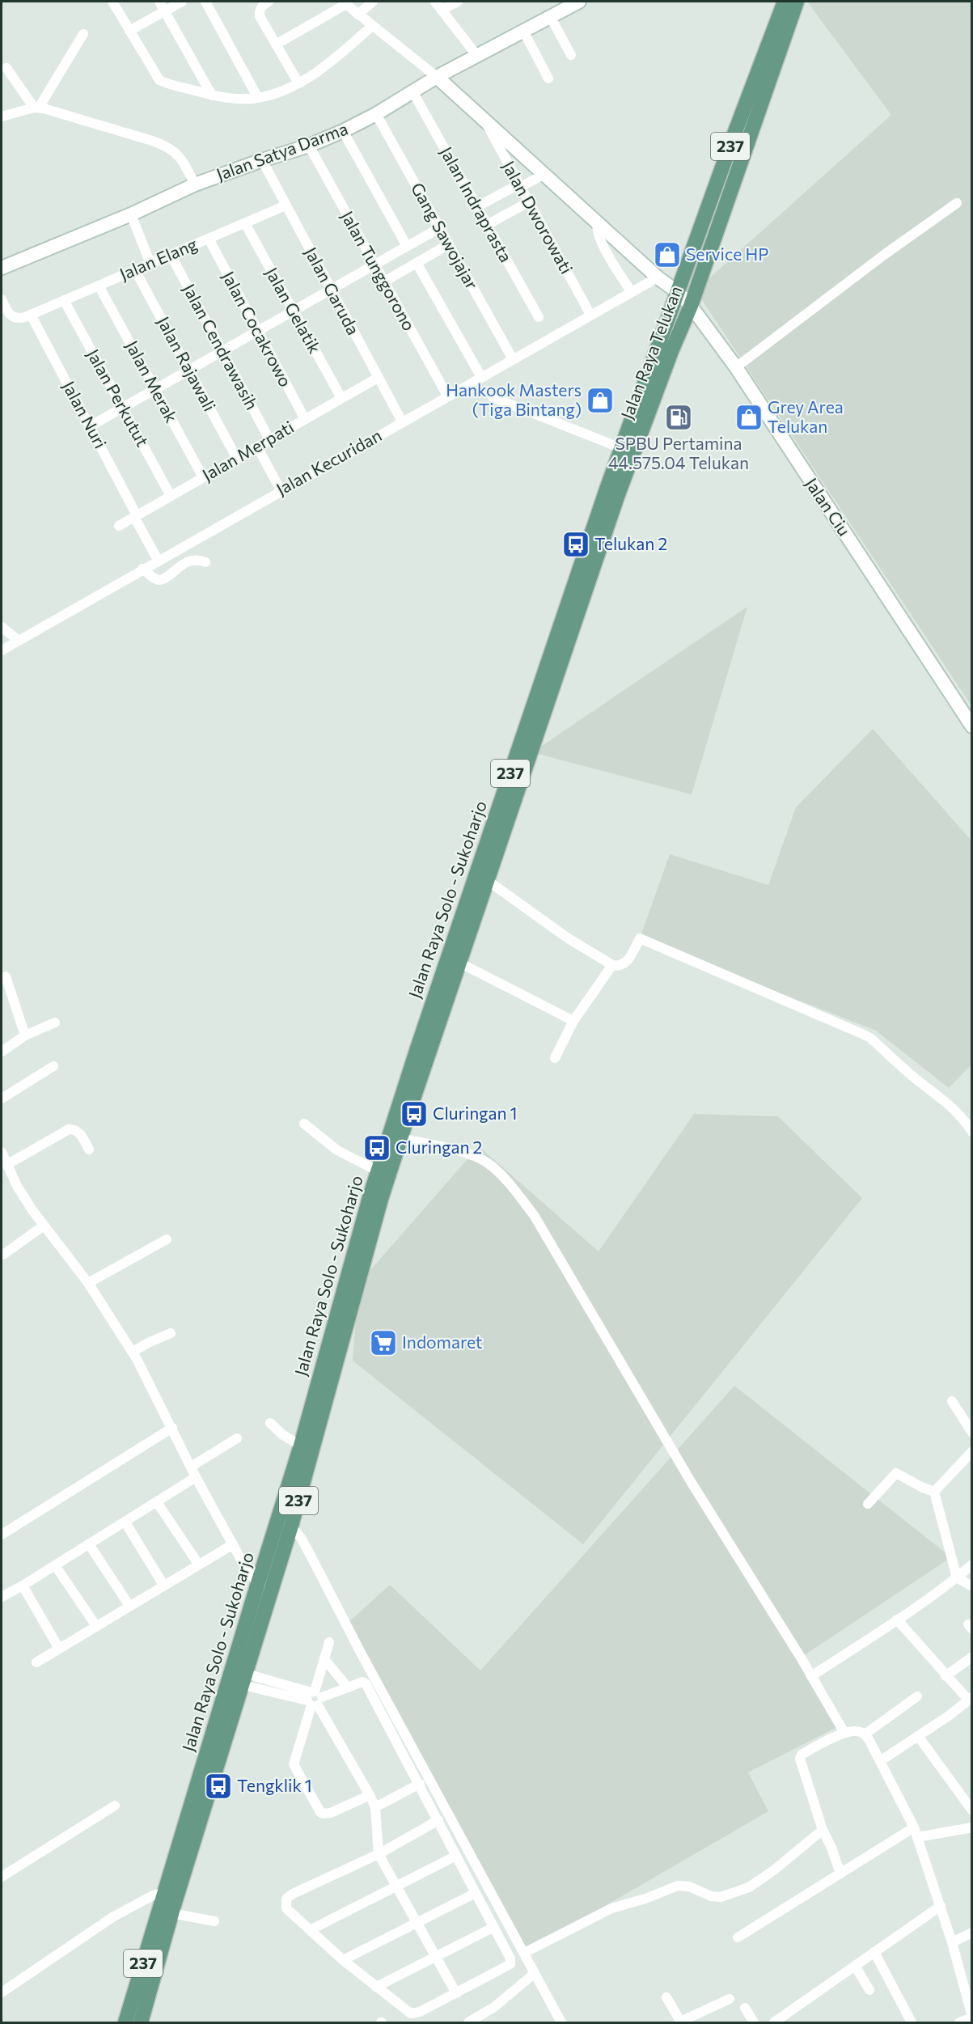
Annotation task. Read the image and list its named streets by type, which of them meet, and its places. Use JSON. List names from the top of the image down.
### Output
{
  "streets": {
    "main road": ["237", "Jalan Raya Telukan", "Jalan Raya Solo - Sukoharjo"],
    "street": [
      "Jalan Satya Darma",
      "Jalan Indraprasta",
      "Jalan Dworowati",
      "Gang Sawojajar",
      "Jalan Elang",
      "Jalan Tunggorono",
      "Jalan Garuda",
      "Jalan Gelatik",
      "Jalan Cocakrowo",
      "Jalan Cendrawasih",
      "Jalan Rajawali",
      "Jalan Merak",
      "Jalan Perkutut",
      "Jalan Nuri",
      "Jalan Merpati",
      "Jalan Kecuridan",
      "Jalan Ciu"
    ]
  },
  "crossings": [
    ["Jalan Satya Darma", "Jalan Indraprasta"],
    ["Jalan Satya Darma", "Gang Sawojajar"],
    ["Jalan Satya Darma", "Jalan Tunggorono"],
    ["Jalan Satya Darma", "Jalan Garuda"],
    ["Jalan Satya Darma", "Jalan Ciu"],
    ["Jalan Dworowati", "Jalan Kecuridan"],
    ["Jalan Dworowati", "Jalan Ciu"],
    ["Gang Sawojajar", "Jalan Kecuridan"],
    ["Jalan Elang", "Jalan Garuda"],
    ["Jalan Elang", "Jalan Gelatik"],
    ["Jalan Elang", "Jalan Cocakrowo"],
    ["Jalan Elang", "Jalan Cendrawasih"],
    ["Jalan Elang", "Jalan Rajawali"],
    ["Jalan Elang", "Jalan Merak"],
    ["Jalan Elang", "Jalan Perkutut"],
    ["Jalan Elang", "Jalan Nuri"],
    ["Jalan Tunggorono", "Jalan Kecuridan"],
    ["Jalan Garuda", "Jalan Merpati"],
    ["Jalan Garuda", "Jalan Kecuridan"],
    ["Jalan Gelatik", "Jalan Merpati"],
    ["Jalan Cocakrowo", "Jalan Merpati"],
    ["Jalan Cendrawasih", "Jalan Merpati"],
    ["Jalan Raya Telukan", "Jalan Ciu"],
    ["Jalan Raya Telukan", "Jalan Raya Solo - Sukoharjo"],
    ["Jalan Rajawali", "Jalan Merpati"],
    ["Jalan Merak", "Jalan Merpati"],
    ["Jalan Perkutut", "Jalan Merpati"],
    ["Jalan Nuri", "Jalan Merpati"],
    ["Jalan Nuri", "Jalan Kecuridan"],
    ["Jalan Kecuridan", "Jalan Ciu"]
  ],
  "places": {
    "shop": ["Service HP", "Hankook Masters (Tiga Bintang)", "Grey Area Telukan"],
    "fuel station": ["SPBU Pertamina 44.575.04 Telukan"],
    "bus stop": [
      "Telukan 2",
      "Cluringan 1",
      "Cluringan 2",
      "Tengklik 1"
    ],
    "supermarket": ["Indomaret"]
  }
}
